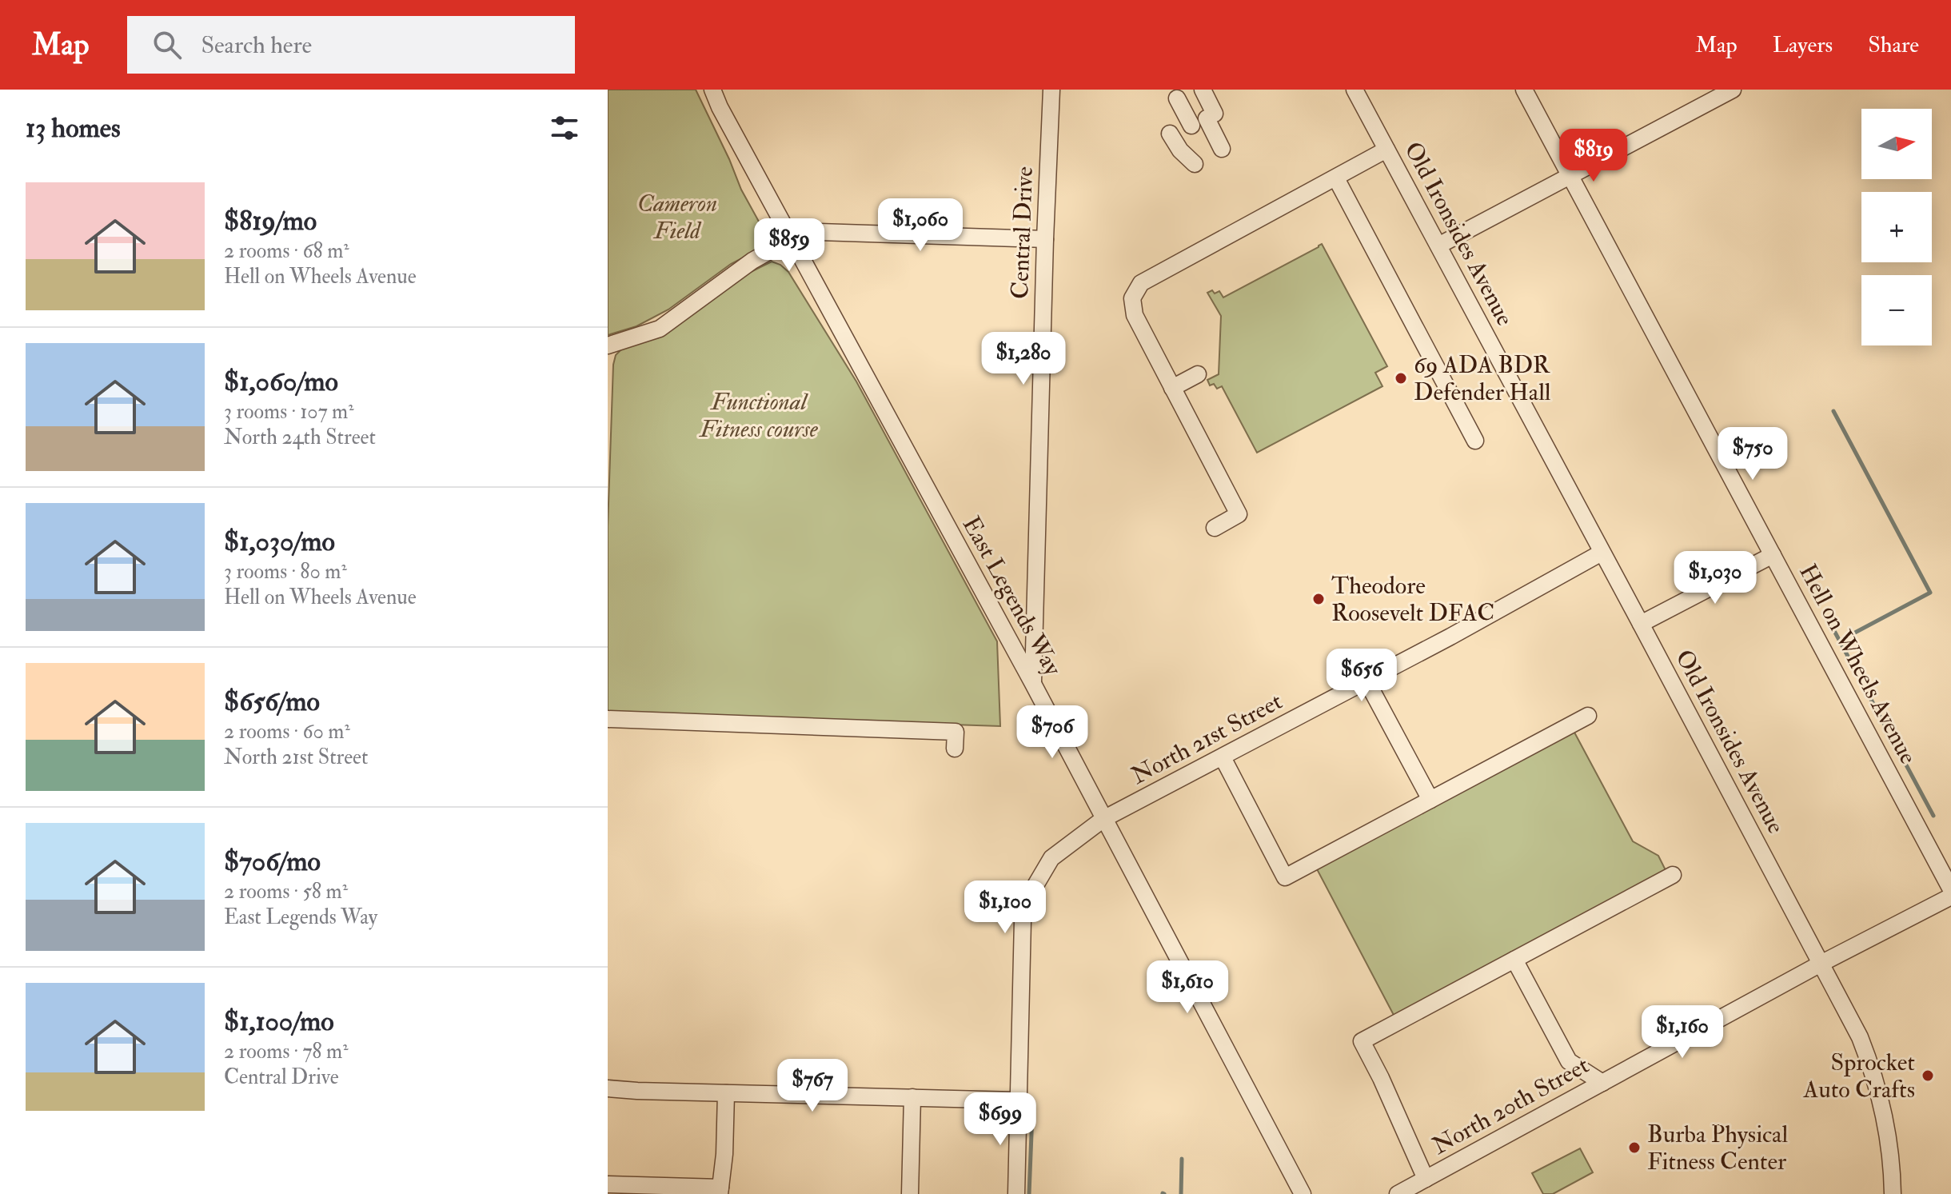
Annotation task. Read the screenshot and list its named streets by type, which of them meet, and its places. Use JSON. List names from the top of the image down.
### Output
{
  "streets": {
    "street": [
      "Central Drive",
      "Old Ironsides Avenue",
      "East Legends Way",
      "Hell on Wheels Avenue",
      "North 21st Street",
      "North 20th Street"
    ]
  },
  "crossings": [
    ["Central Drive", "East Legends Way"],
    ["Old Ironsides Avenue", "North 21st Street"],
    ["Old Ironsides Avenue", "North 20th Street"],
    ["East Legends Way", "North 21st Street"]
  ],
  "parks": ["Cameron Field", "Functional Fitness course"],
  "places": [
    "69 ADA BDR Defender Hall",
    "Theodore Roosevelt DFAC",
    "Sprocket Auto Crafts",
    "Burba Physical Fitness Center"
  ],
  "north": "right",
  "page": {
    "header": "Map",
    "search": "Search here",
    "nav": ["Map", "Layers", "Share"],
    "heading": "13 homes",
    "map_buttons": ["+", "−"],
    "price": [
      "$819",
      "$1,060",
      "$859",
      "$1,280",
      "$750",
      "$1,030",
      "$656",
      "$706",
      "$1,100",
      "$1,610",
      "$1,160",
      "$767",
      "$699"
    ],
    "list": [
      {
        "name": "$819/mo",
        "note": "2 rooms · 68 m² · Hell on Wheels Avenue"
      },
      {
        "name": "$1,060/mo",
        "note": "3 rooms · 107 m² · North 24th Street"
      },
      {
        "name": "$1,030/mo",
        "note": "3 rooms · 80 m² · Hell on Wheels Avenue"
      },
      {
        "name": "$656/mo",
        "note": "2 rooms · 60 m² · North 21st Street"
      },
      {
        "name": "$706/mo",
        "note": "2 rooms · 58 m² · East Legends Way"
      },
      {
        "name": "$1,100/mo",
        "note": "2 rooms · 78 m² · Central Drive"
      }
    ]
  }
}
